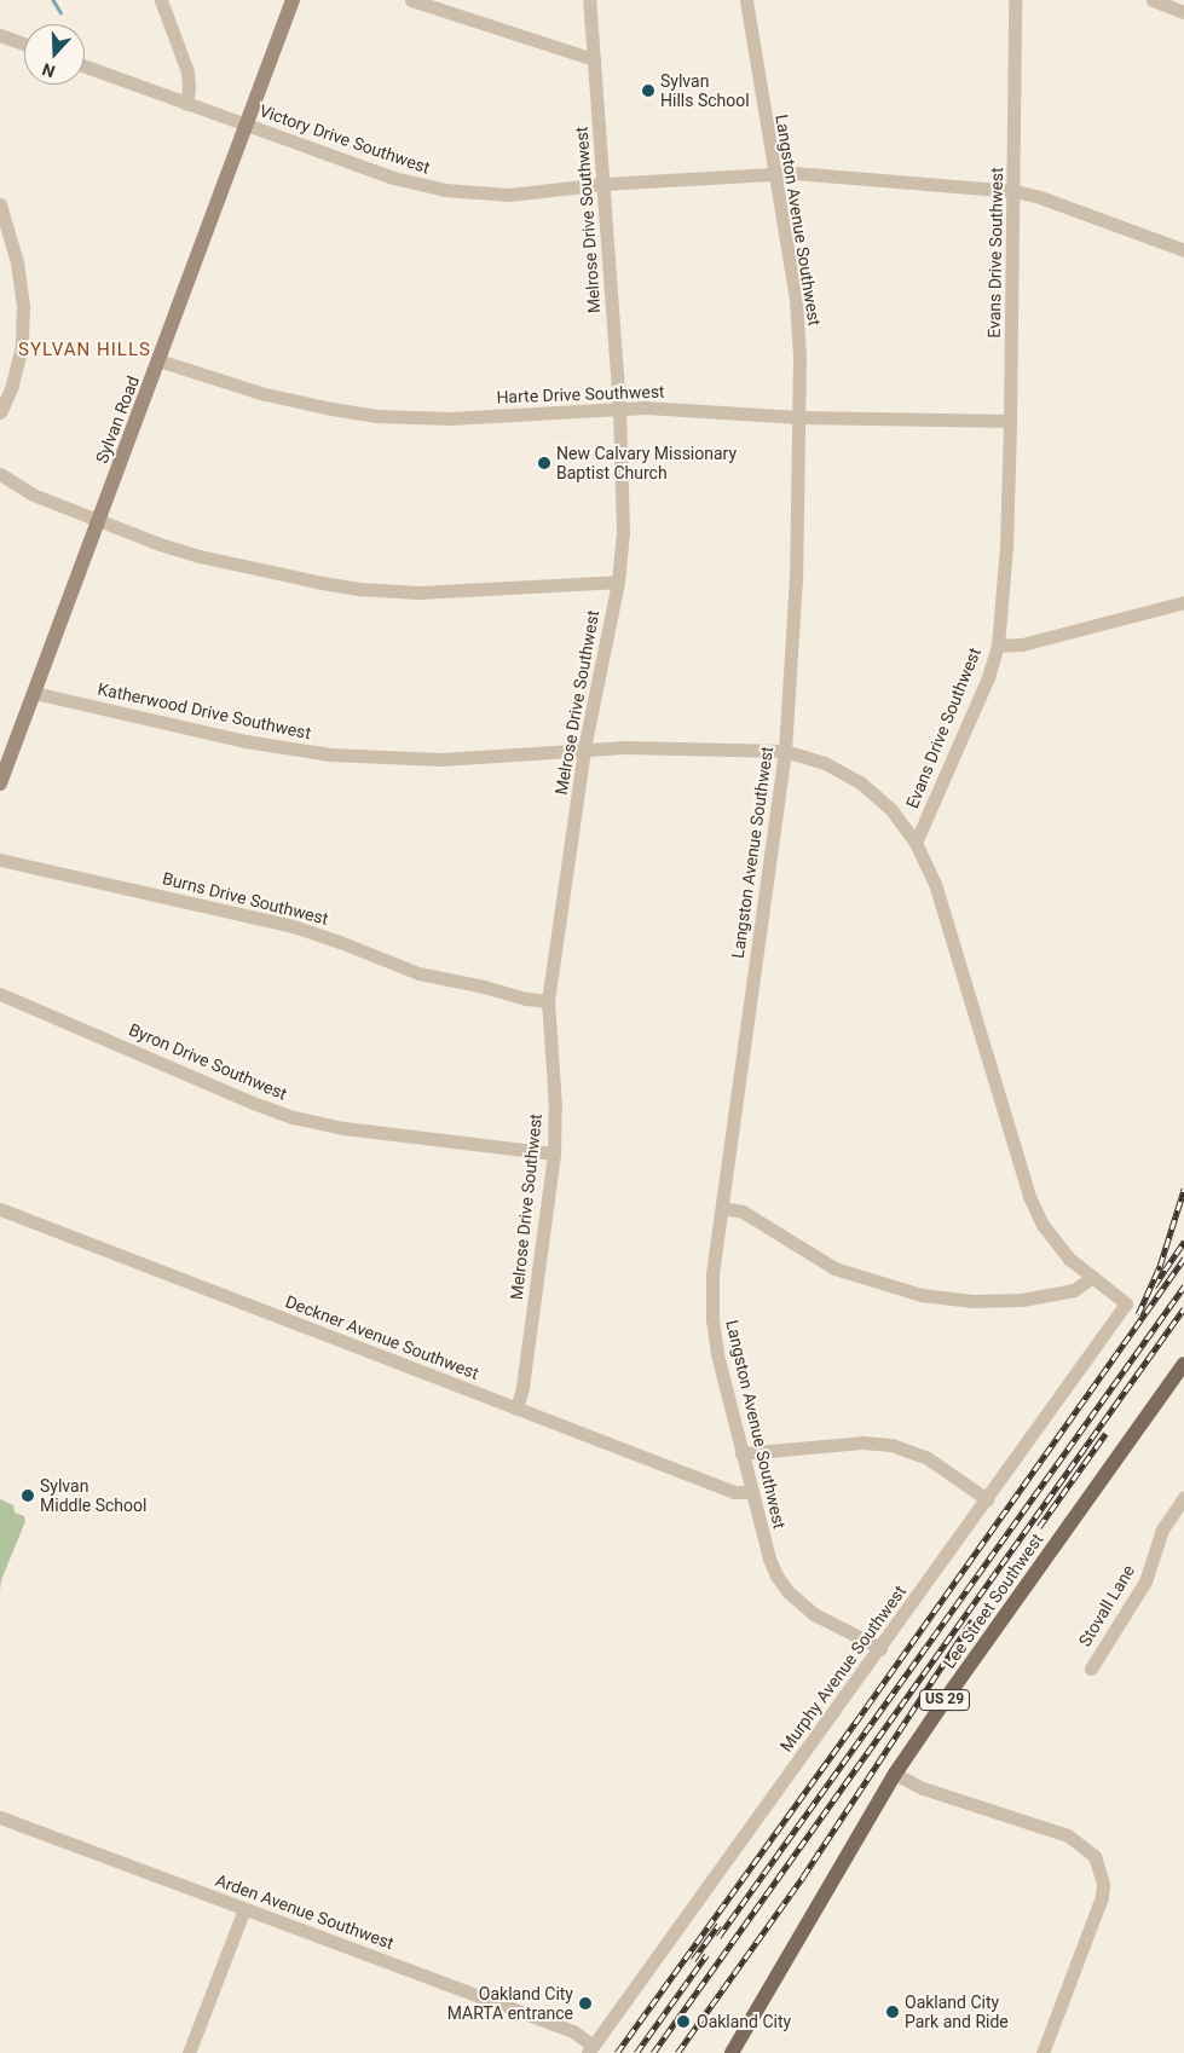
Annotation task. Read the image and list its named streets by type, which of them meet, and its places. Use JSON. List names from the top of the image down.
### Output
{
  "streets": {
    "main road": ["Sylvan Road", "Lee Street Southwest", "US 29"],
    "street": [
      "Victory Drive Southwest",
      "Melrose Drive Southwest",
      "Langston Avenue Southwest",
      "Evans Drive Southwest",
      "Harte Drive Southwest",
      "Katherwood Drive Southwest",
      "Burns Drive Southwest",
      "Byron Drive Southwest",
      "Deckner Avenue Southwest",
      "Stovall Lane",
      "Murphy Avenue Southwest",
      "Arden Avenue Southwest"
    ]
  },
  "crossings": [
    ["Victory Drive Southwest", "Melrose Drive Southwest"],
    ["Victory Drive Southwest", "Langston Avenue Southwest"],
    ["Victory Drive Southwest", "Evans Drive Southwest"],
    ["Victory Drive Southwest", "Sylvan Road"],
    ["Melrose Drive Southwest", "Harte Drive Southwest"],
    ["Melrose Drive Southwest", "Katherwood Drive Southwest"],
    ["Melrose Drive Southwest", "Burns Drive Southwest"],
    ["Melrose Drive Southwest", "Byron Drive Southwest"],
    ["Melrose Drive Southwest", "Deckner Avenue Southwest"],
    ["Langston Avenue Southwest", "Harte Drive Southwest"],
    ["Langston Avenue Southwest", "Katherwood Drive Southwest"],
    ["Langston Avenue Southwest", "Deckner Avenue Southwest"],
    ["Langston Avenue Southwest", "Murphy Avenue Southwest"],
    ["Evans Drive Southwest", "Harte Drive Southwest"],
    ["Evans Drive Southwest", "Katherwood Drive Southwest"],
    ["Harte Drive Southwest", "Sylvan Road"],
    ["Sylvan Road", "Katherwood Drive Southwest"],
    ["Murphy Avenue Southwest", "Arden Avenue Southwest"]
  ],
  "districts": ["SYLVAN HILLS"],
  "places": [
    "Sylvan Hills School",
    "New Calvary Missionary Baptist Church",
    "Sylvan Middle School",
    "Oakland City MARTA entrance",
    "Oakland City Park and Ride",
    "Oakland City"
  ],
  "north": "bottom"
}
